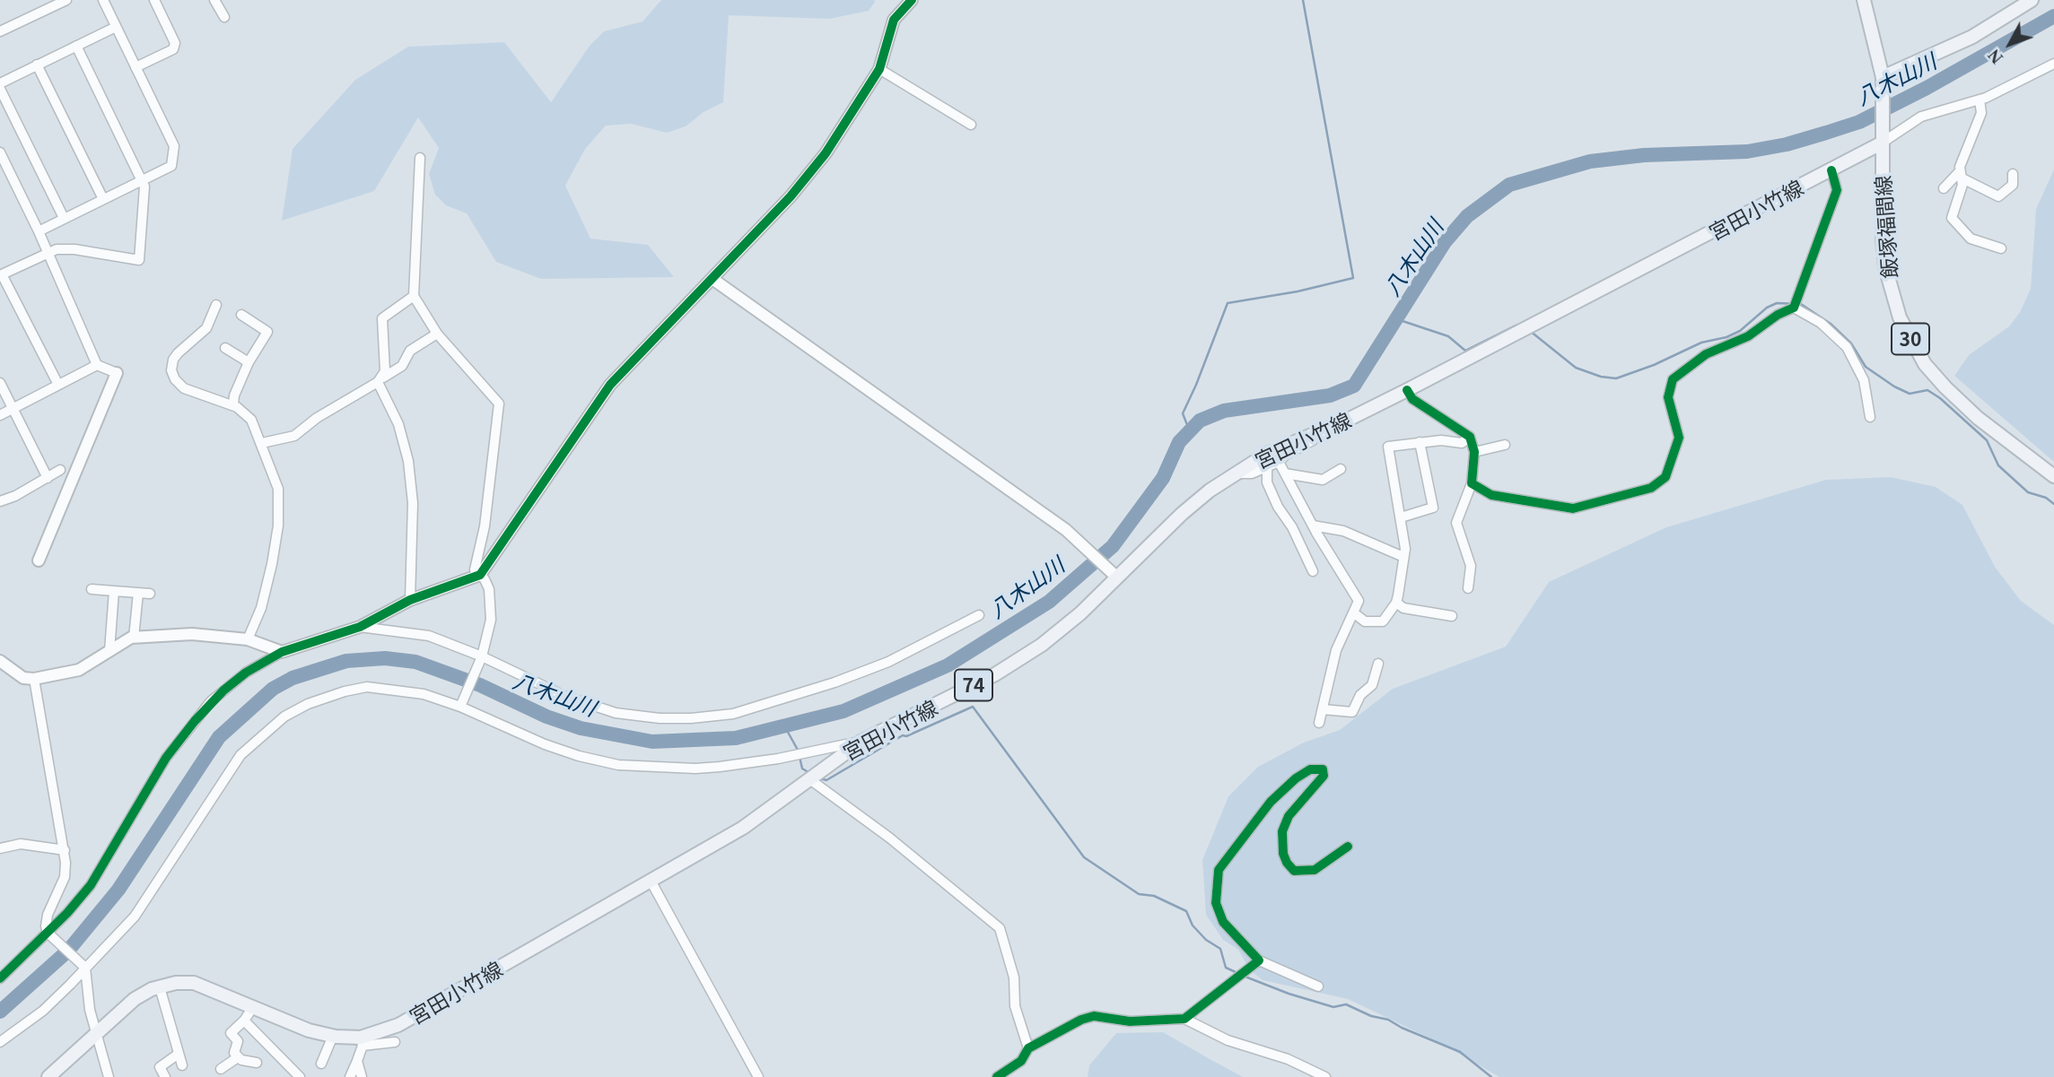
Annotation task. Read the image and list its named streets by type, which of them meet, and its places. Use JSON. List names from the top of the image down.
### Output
{
  "streets": {
    "main road": [
      "宮田小竹線",
      "飯塚福間線",
      "30",
      "74"
    ]
  },
  "crossings": [
    ["宮田小竹線", "飯塚福間線"]
  ],
  "water": ["八木山川"],
  "north": "bottom left"
}
